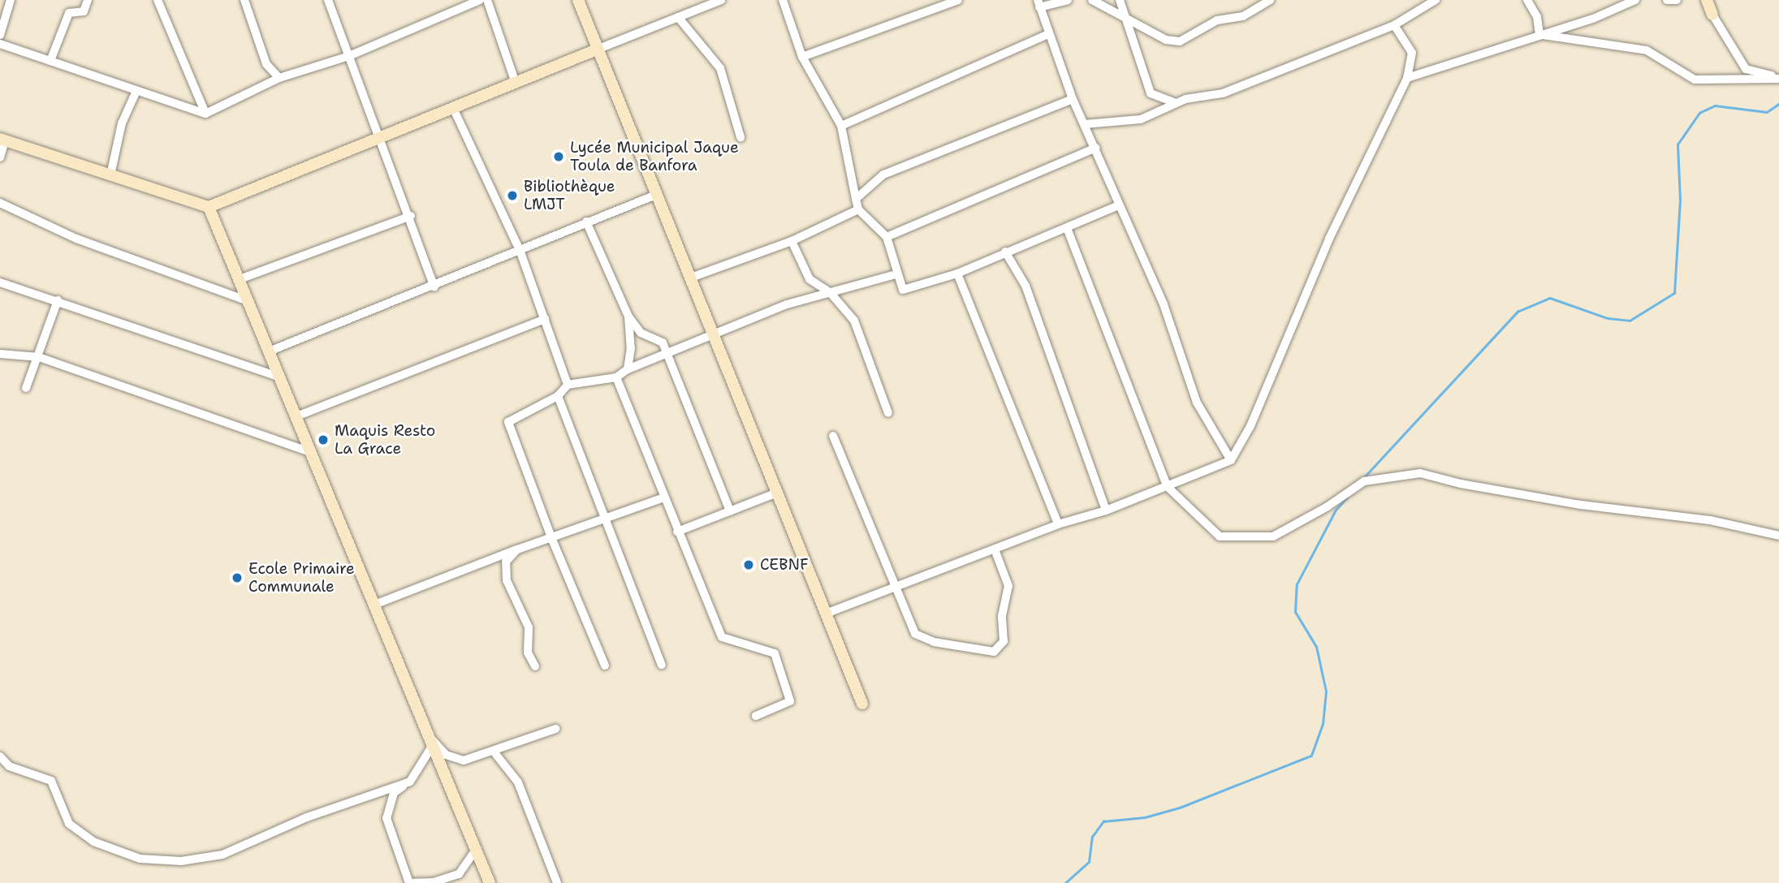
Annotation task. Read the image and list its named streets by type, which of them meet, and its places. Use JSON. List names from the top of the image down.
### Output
{
  "places": [
    "Lycée Municipal Jaque Toula de Banfora",
    "Bibliothèque LMJT",
    "Maquis Resto La Grace",
    "CEBNF",
    "Ecole Primaire Communale"
  ]
}
